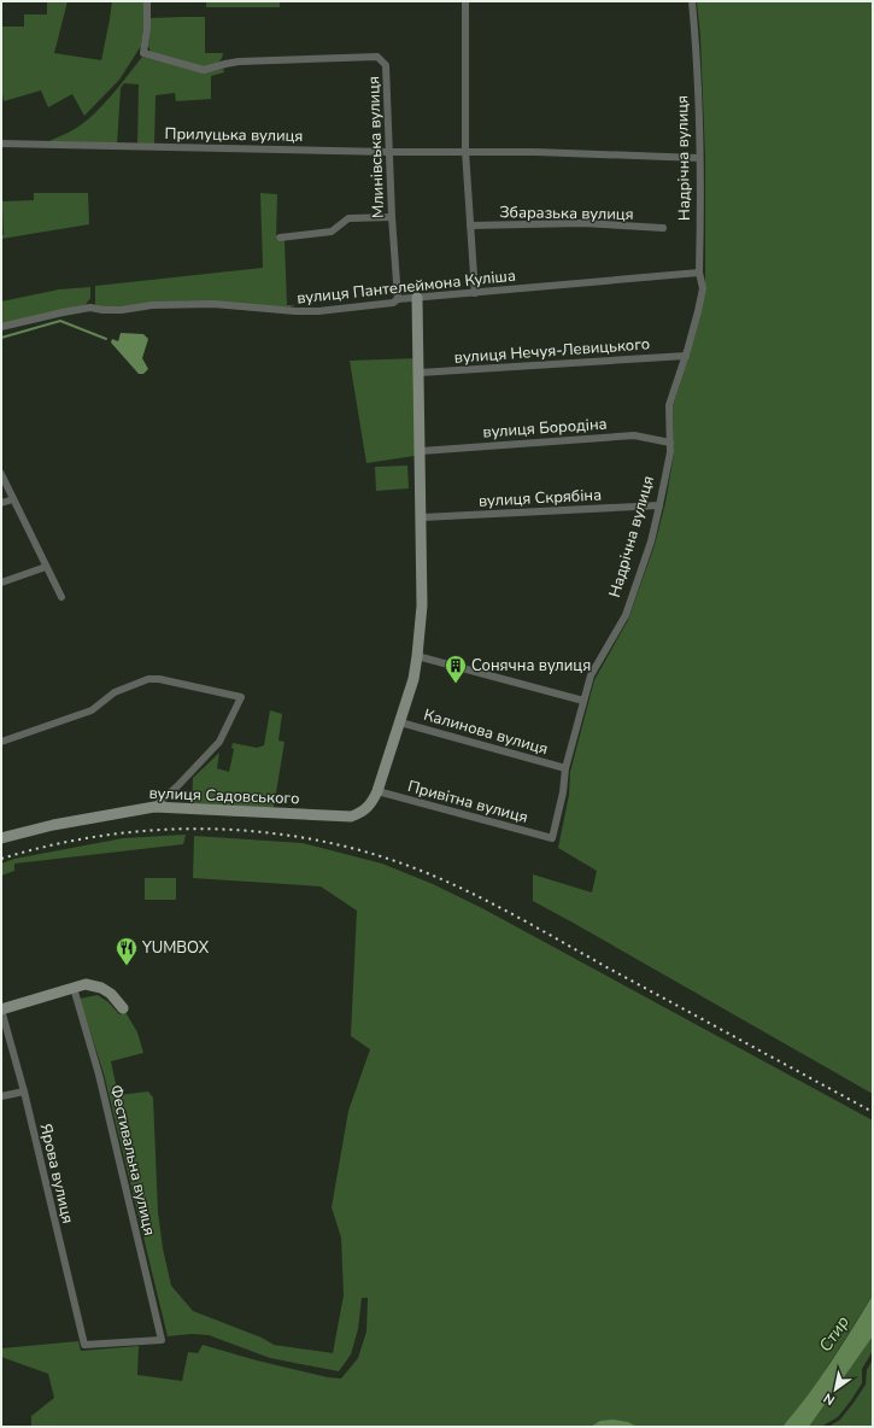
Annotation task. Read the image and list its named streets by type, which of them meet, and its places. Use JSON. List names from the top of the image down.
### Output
{
  "streets": {
    "street": [
      "Прилуцька вулиця",
      "Млинівська вулиця",
      "Надрічна вулиця",
      "Збаразька вулиця",
      "вулиця Пантелеймона Куліша",
      "вулиця Нечуя-Левицького",
      "вулиця Бородіна",
      "вулиця Скрябіна",
      "Калинова вулиця",
      "вулиця Садовського",
      "Привітна вулиця",
      "Фестивальна вулиця",
      "Ярова вулиця"
    ]
  },
  "crossings": [
    ["Прилуцька вулиця", "Млинівська вулиця"],
    ["Прилуцька вулиця", "Надрічна вулиця"],
    ["Млинівська вулиця", "вулиця Пантелеймона Куліша"],
    ["Надрічна вулиця", "вулиця Пантелеймона Куліша"],
    ["Надрічна вулиця", "вулиця Нечуя-Левицького"],
    ["Надрічна вулиця", "вулиця Бородіна"],
    ["Надрічна вулиця", "вулиця Скрябіна"],
    ["Надрічна вулиця", "Калинова вулиця"],
    ["Надрічна вулиця", "Привітна вулиця"],
    ["вулиця Садовського", "Привітна вулиця"],
    ["Фестивальна вулиця", "Ярова вулиця"]
  ],
  "water": ["Стир"],
  "places": {
    "building": ["Сонячна вулиця"],
    "restaurant": ["YUMBOX"]
  },
  "north": "bottom left"
}
